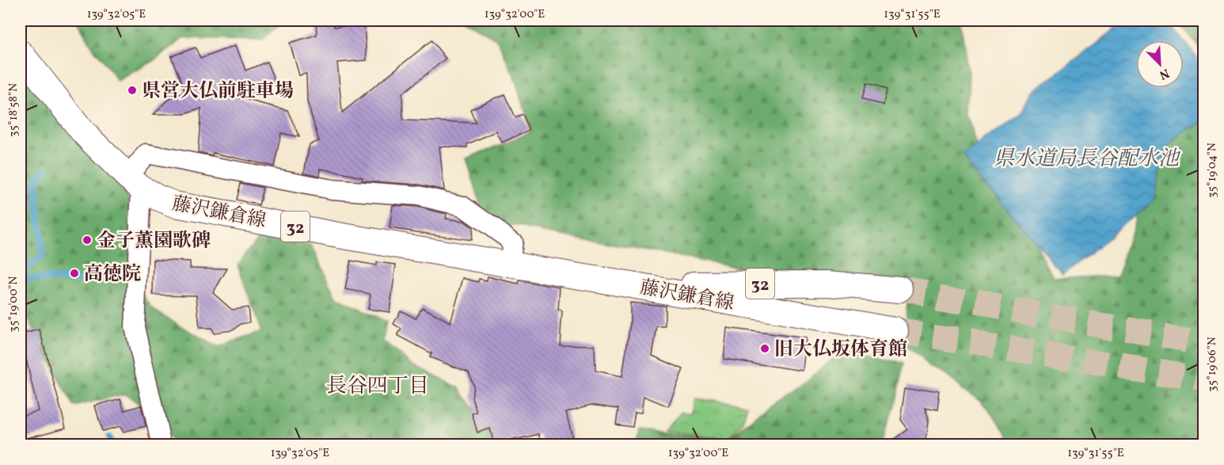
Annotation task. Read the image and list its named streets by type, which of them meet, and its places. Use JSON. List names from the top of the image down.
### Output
{
  "streets": {
    "main road": ["藤沢鎌倉線", "32"]
  },
  "districts": ["長谷四丁目"],
  "water": ["県水道局長谷配水池"],
  "places": [
    "県営大仏前駐車場",
    "金子薫園歌碑",
    "高徳院",
    "旧大仏坂体育館"
  ],
  "north": "bottom right",
  "coordinates": [
    "139°32'05\"E",
    "139°32'00\"E",
    "139°31'55\"E",
    "35°18'58\"N",
    "35°19'04\"N",
    "35°19'00\"N",
    "35°19'06\"N"
  ]
}
